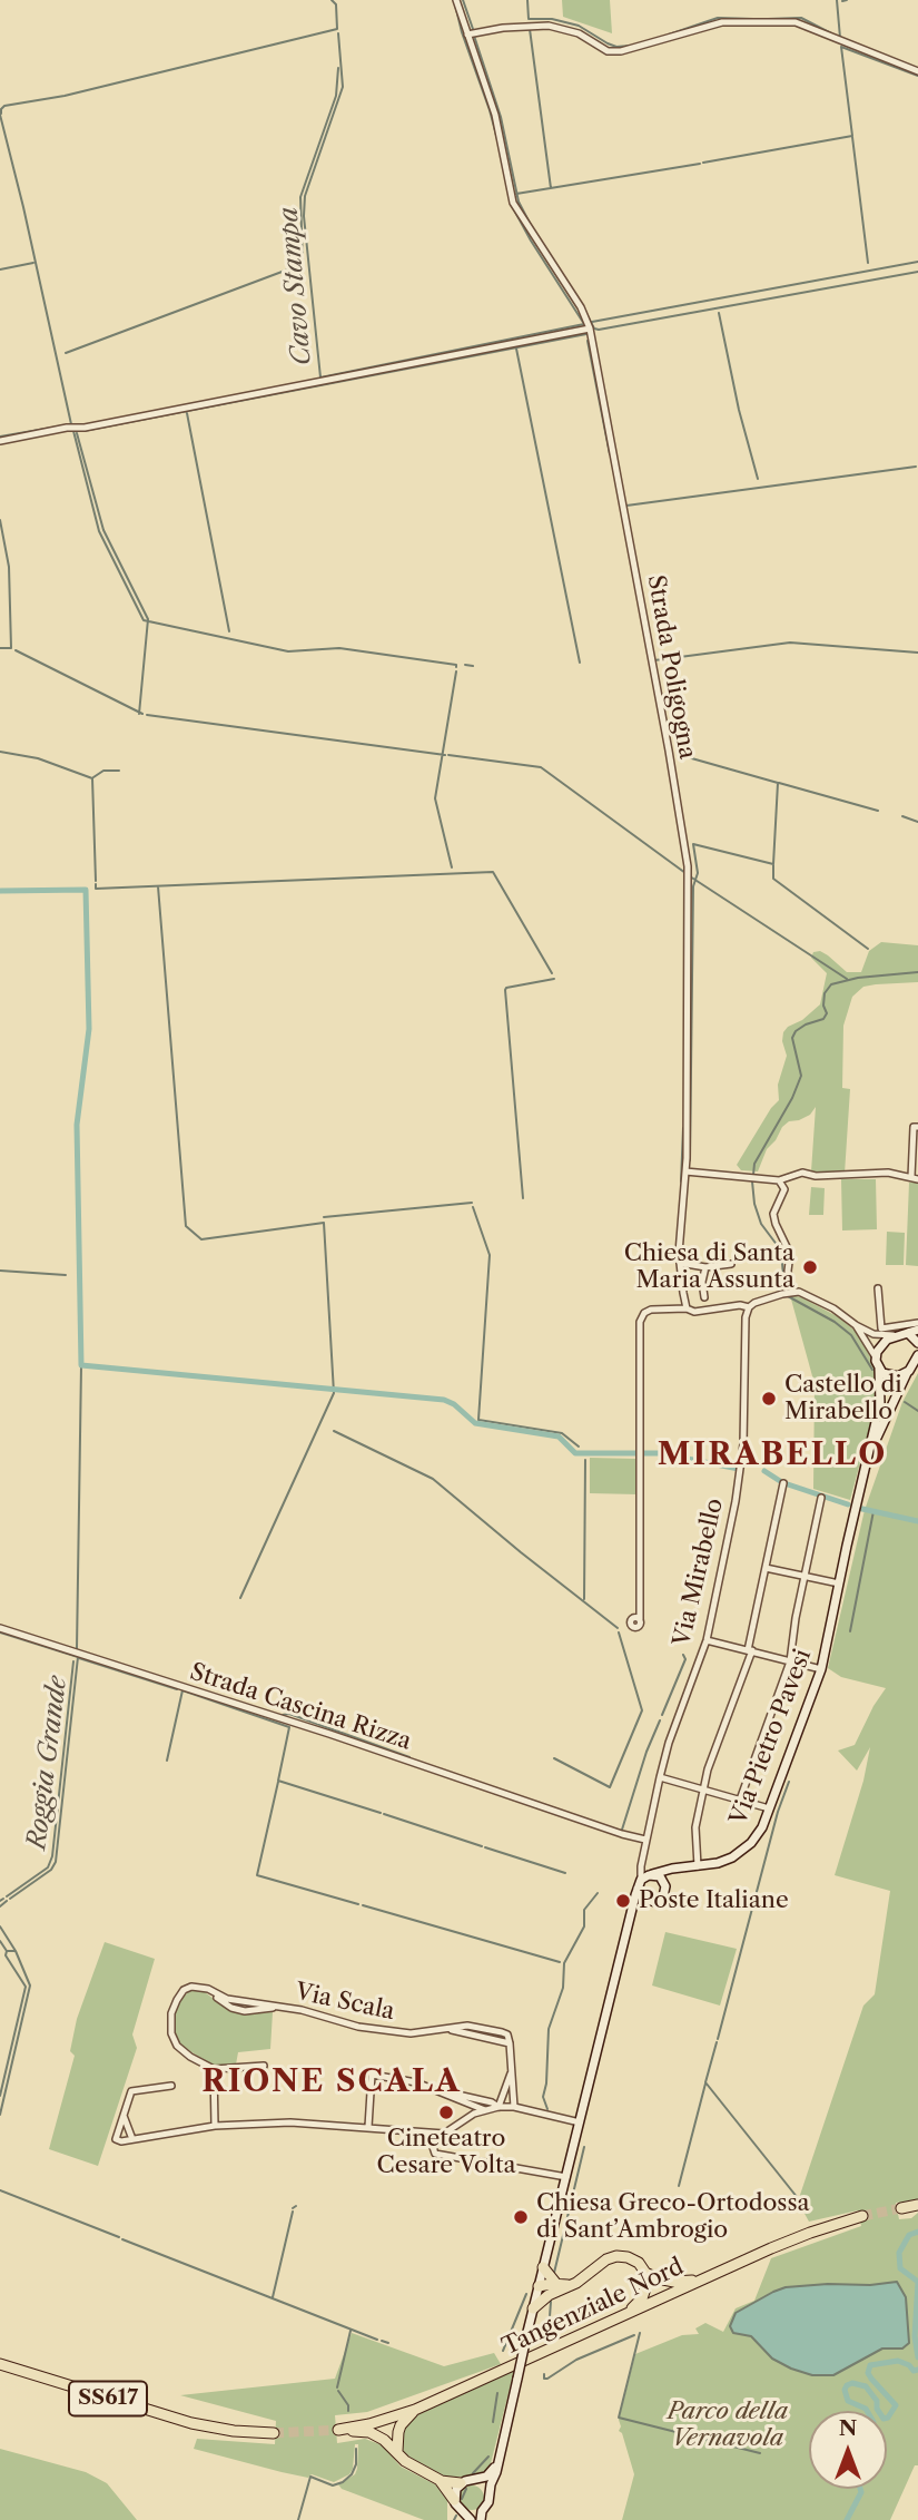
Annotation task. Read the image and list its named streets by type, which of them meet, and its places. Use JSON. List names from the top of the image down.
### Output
{
  "streets": {
    "highway": ["Tangenziale Nord", "SS617"],
    "street": [
      "Strada Poligogna",
      "Via Mirabello",
      "Strada Cascina Rizza",
      "Via Pietro Pavesi",
      "Via Scala"
    ]
  },
  "crossings": [
    ["Via Mirabello", "Strada Cascina Rizza"],
    ["Via Mirabello", "Via Pietro Pavesi"]
  ],
  "districts": ["MIRABELLO", "RIONE SCALA"],
  "water": ["Cavo Stampa", "Roggia Grande"],
  "parks": ["Parco della Vernavola"],
  "places": [
    "Chiesa di Santa Maria Assunta",
    "Castello di Mirabello",
    "Poste Italiane",
    "Cineteatro Cesare Volta",
    "Chiesa Greco-Ortodossa di Sant’Ambrogio"
  ],
  "north": "top"
}
